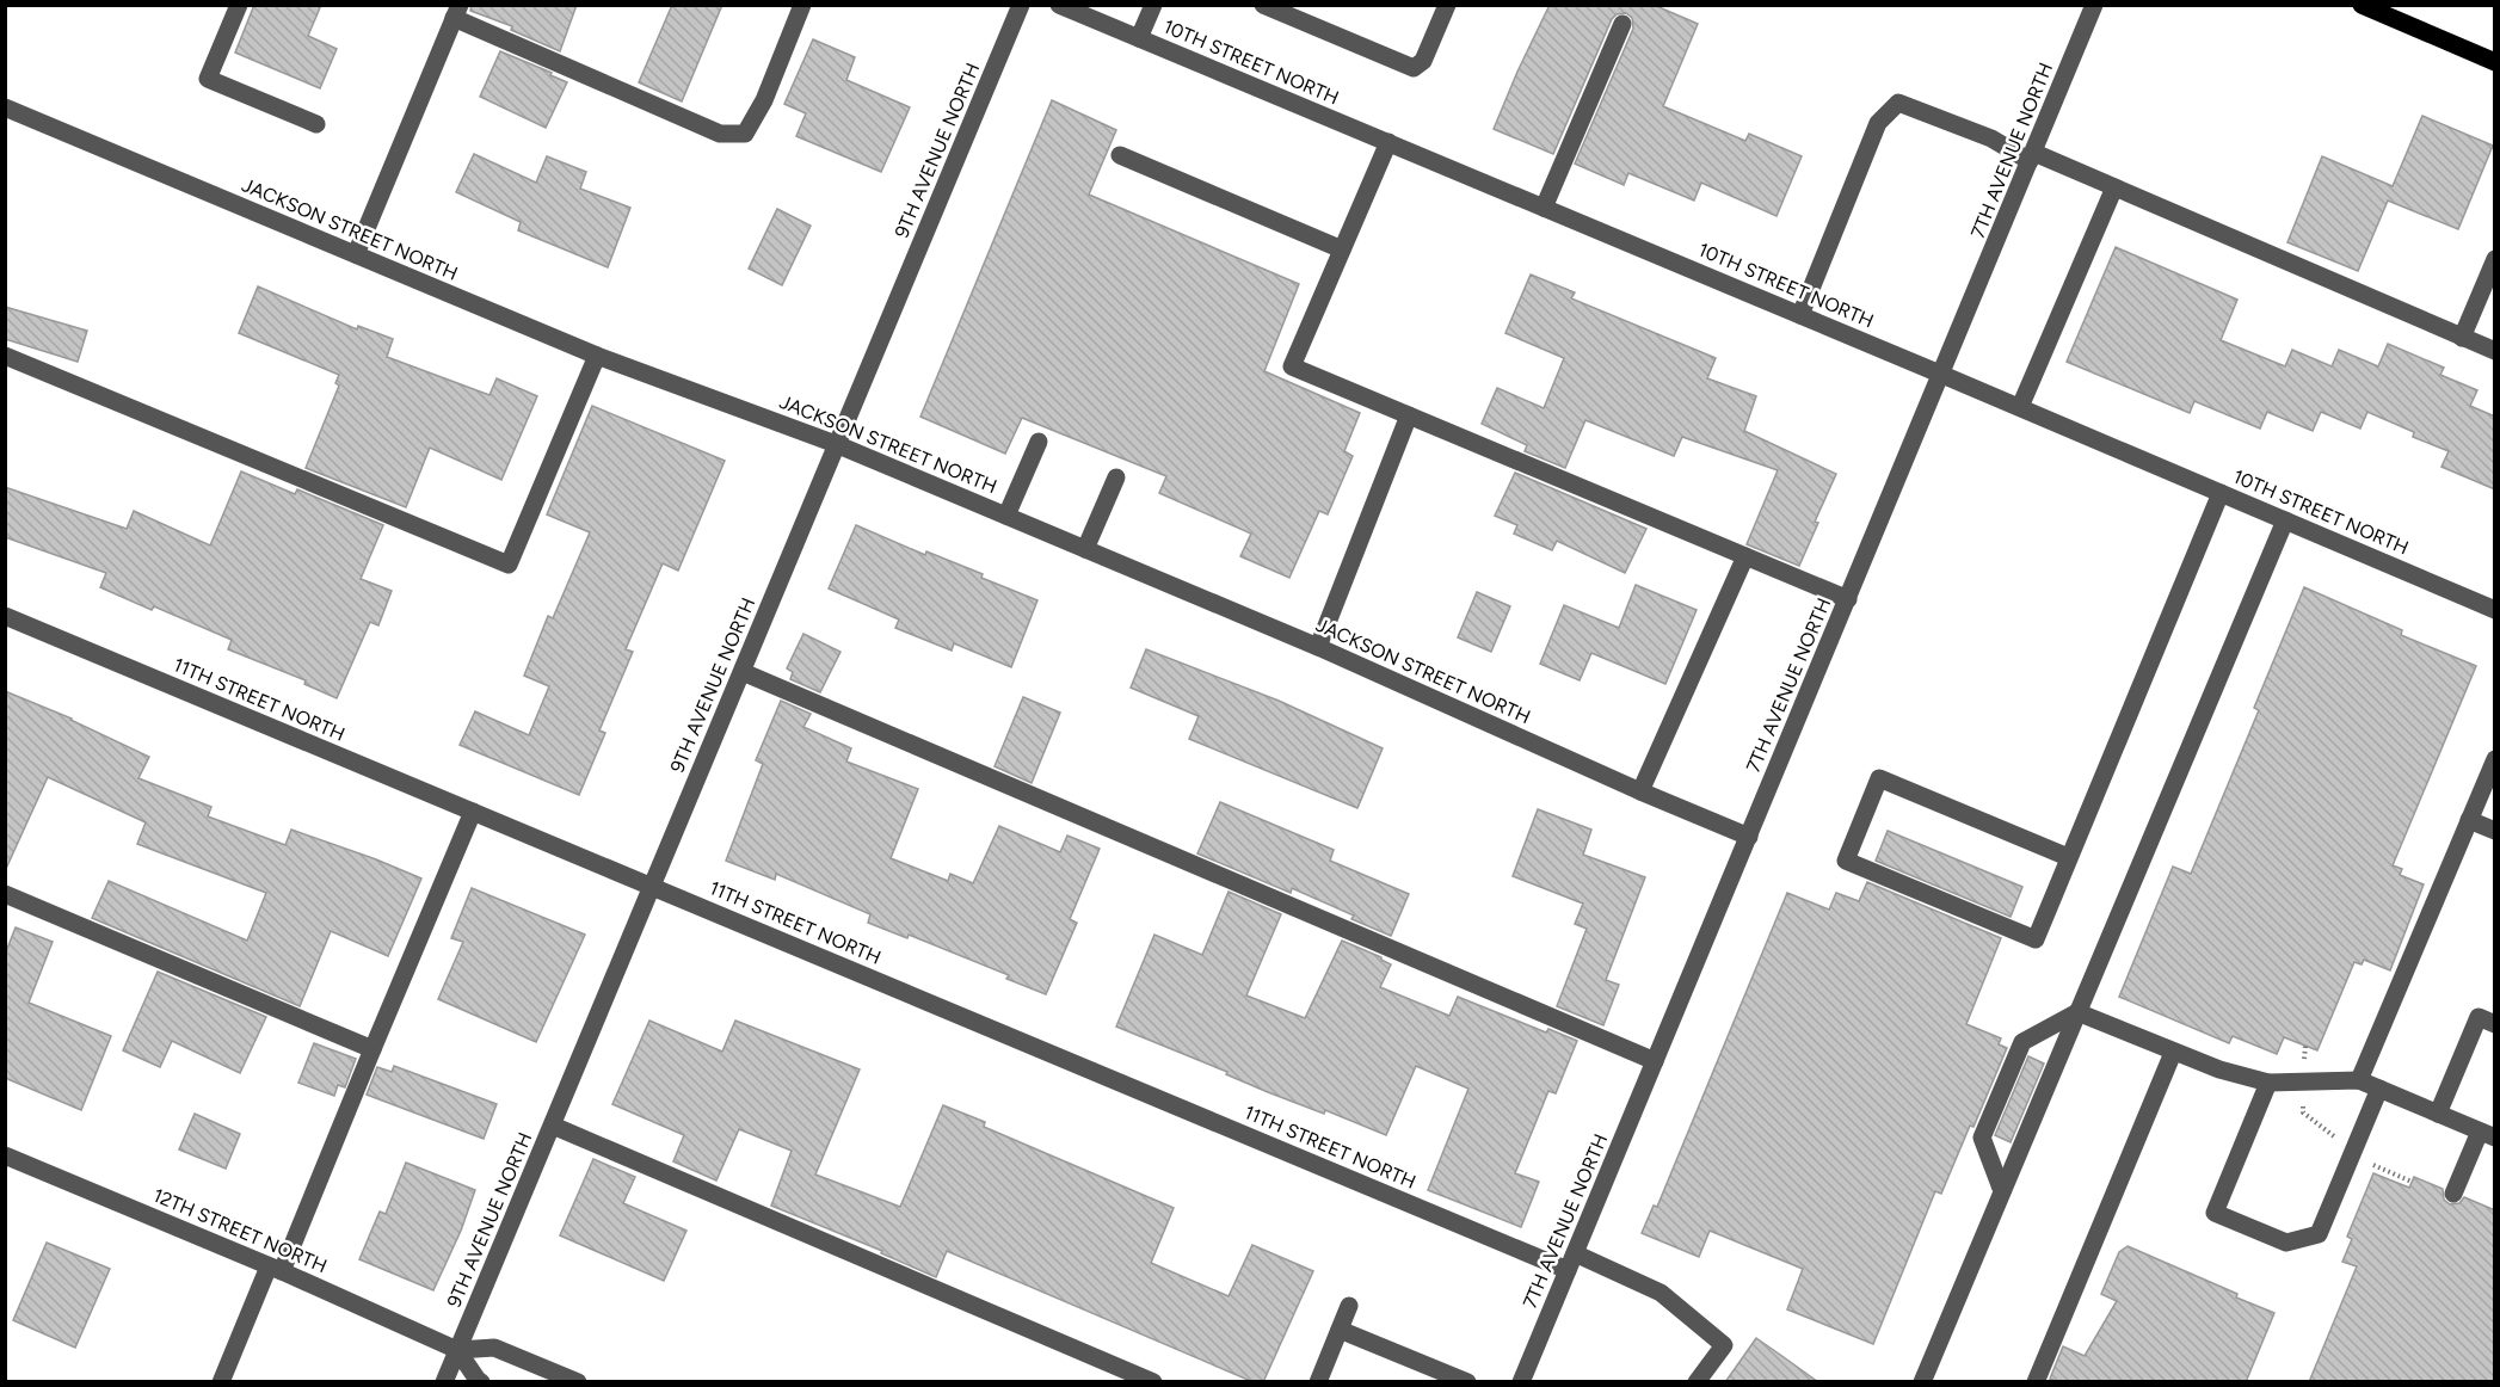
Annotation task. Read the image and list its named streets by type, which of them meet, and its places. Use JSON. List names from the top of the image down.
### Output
{
  "streets": {
    "street": [
      "10TH STREET NORTH",
      "9TH AVENUE NORTH",
      "7TH AVENUE NORTH",
      "JACKSON STREET NORTH",
      "11TH STREET NORTH",
      "12TH STREET NORTH"
    ]
  },
  "crossings": [
    ["10TH STREET NORTH", "7TH AVENUE NORTH"],
    ["9TH AVENUE NORTH", "JACKSON STREET NORTH"],
    ["9TH AVENUE NORTH", "11TH STREET NORTH"],
    ["9TH AVENUE NORTH", "12TH STREET NORTH"],
    ["7TH AVENUE NORTH", "JACKSON STREET NORTH"],
    ["7TH AVENUE NORTH", "11TH STREET NORTH"]
  ]
}
